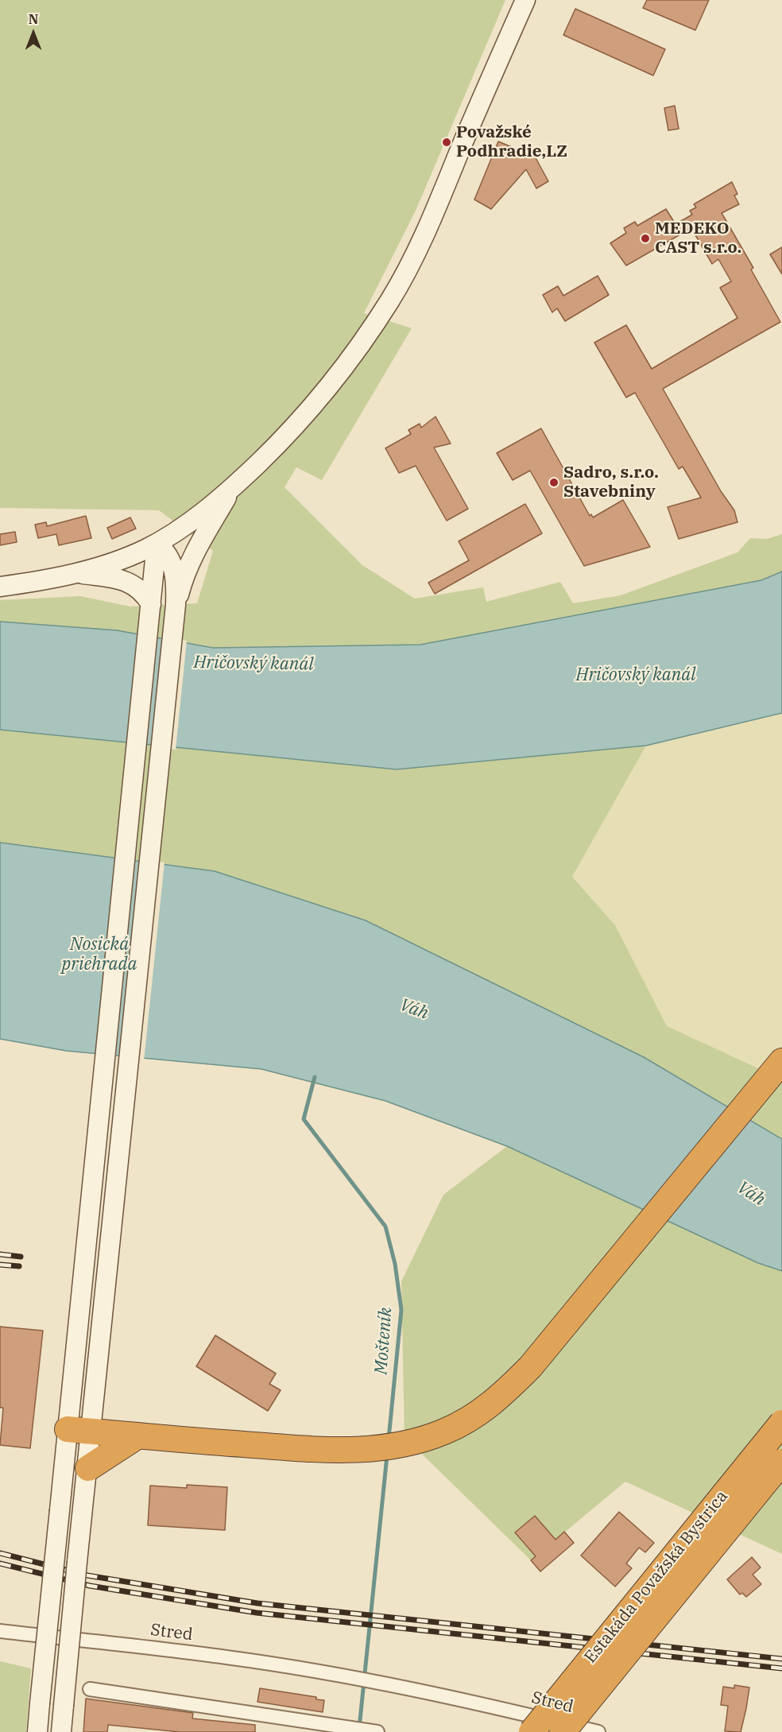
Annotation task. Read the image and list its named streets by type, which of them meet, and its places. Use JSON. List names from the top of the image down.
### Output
{
  "streets": {
    "highway": ["Estakáda Považská Bystrica"],
    "street": ["Stred"]
  },
  "water": [
    "Hričovský kanál",
    "Nosická priehrada",
    "Váh",
    "Mošteník"
  ],
  "places": ["Považské Podhradie,LZ", "MEDEKO CAST s.r.o.", "Sadro, s.r.o. Stavebniny"],
  "north": "top"
}
